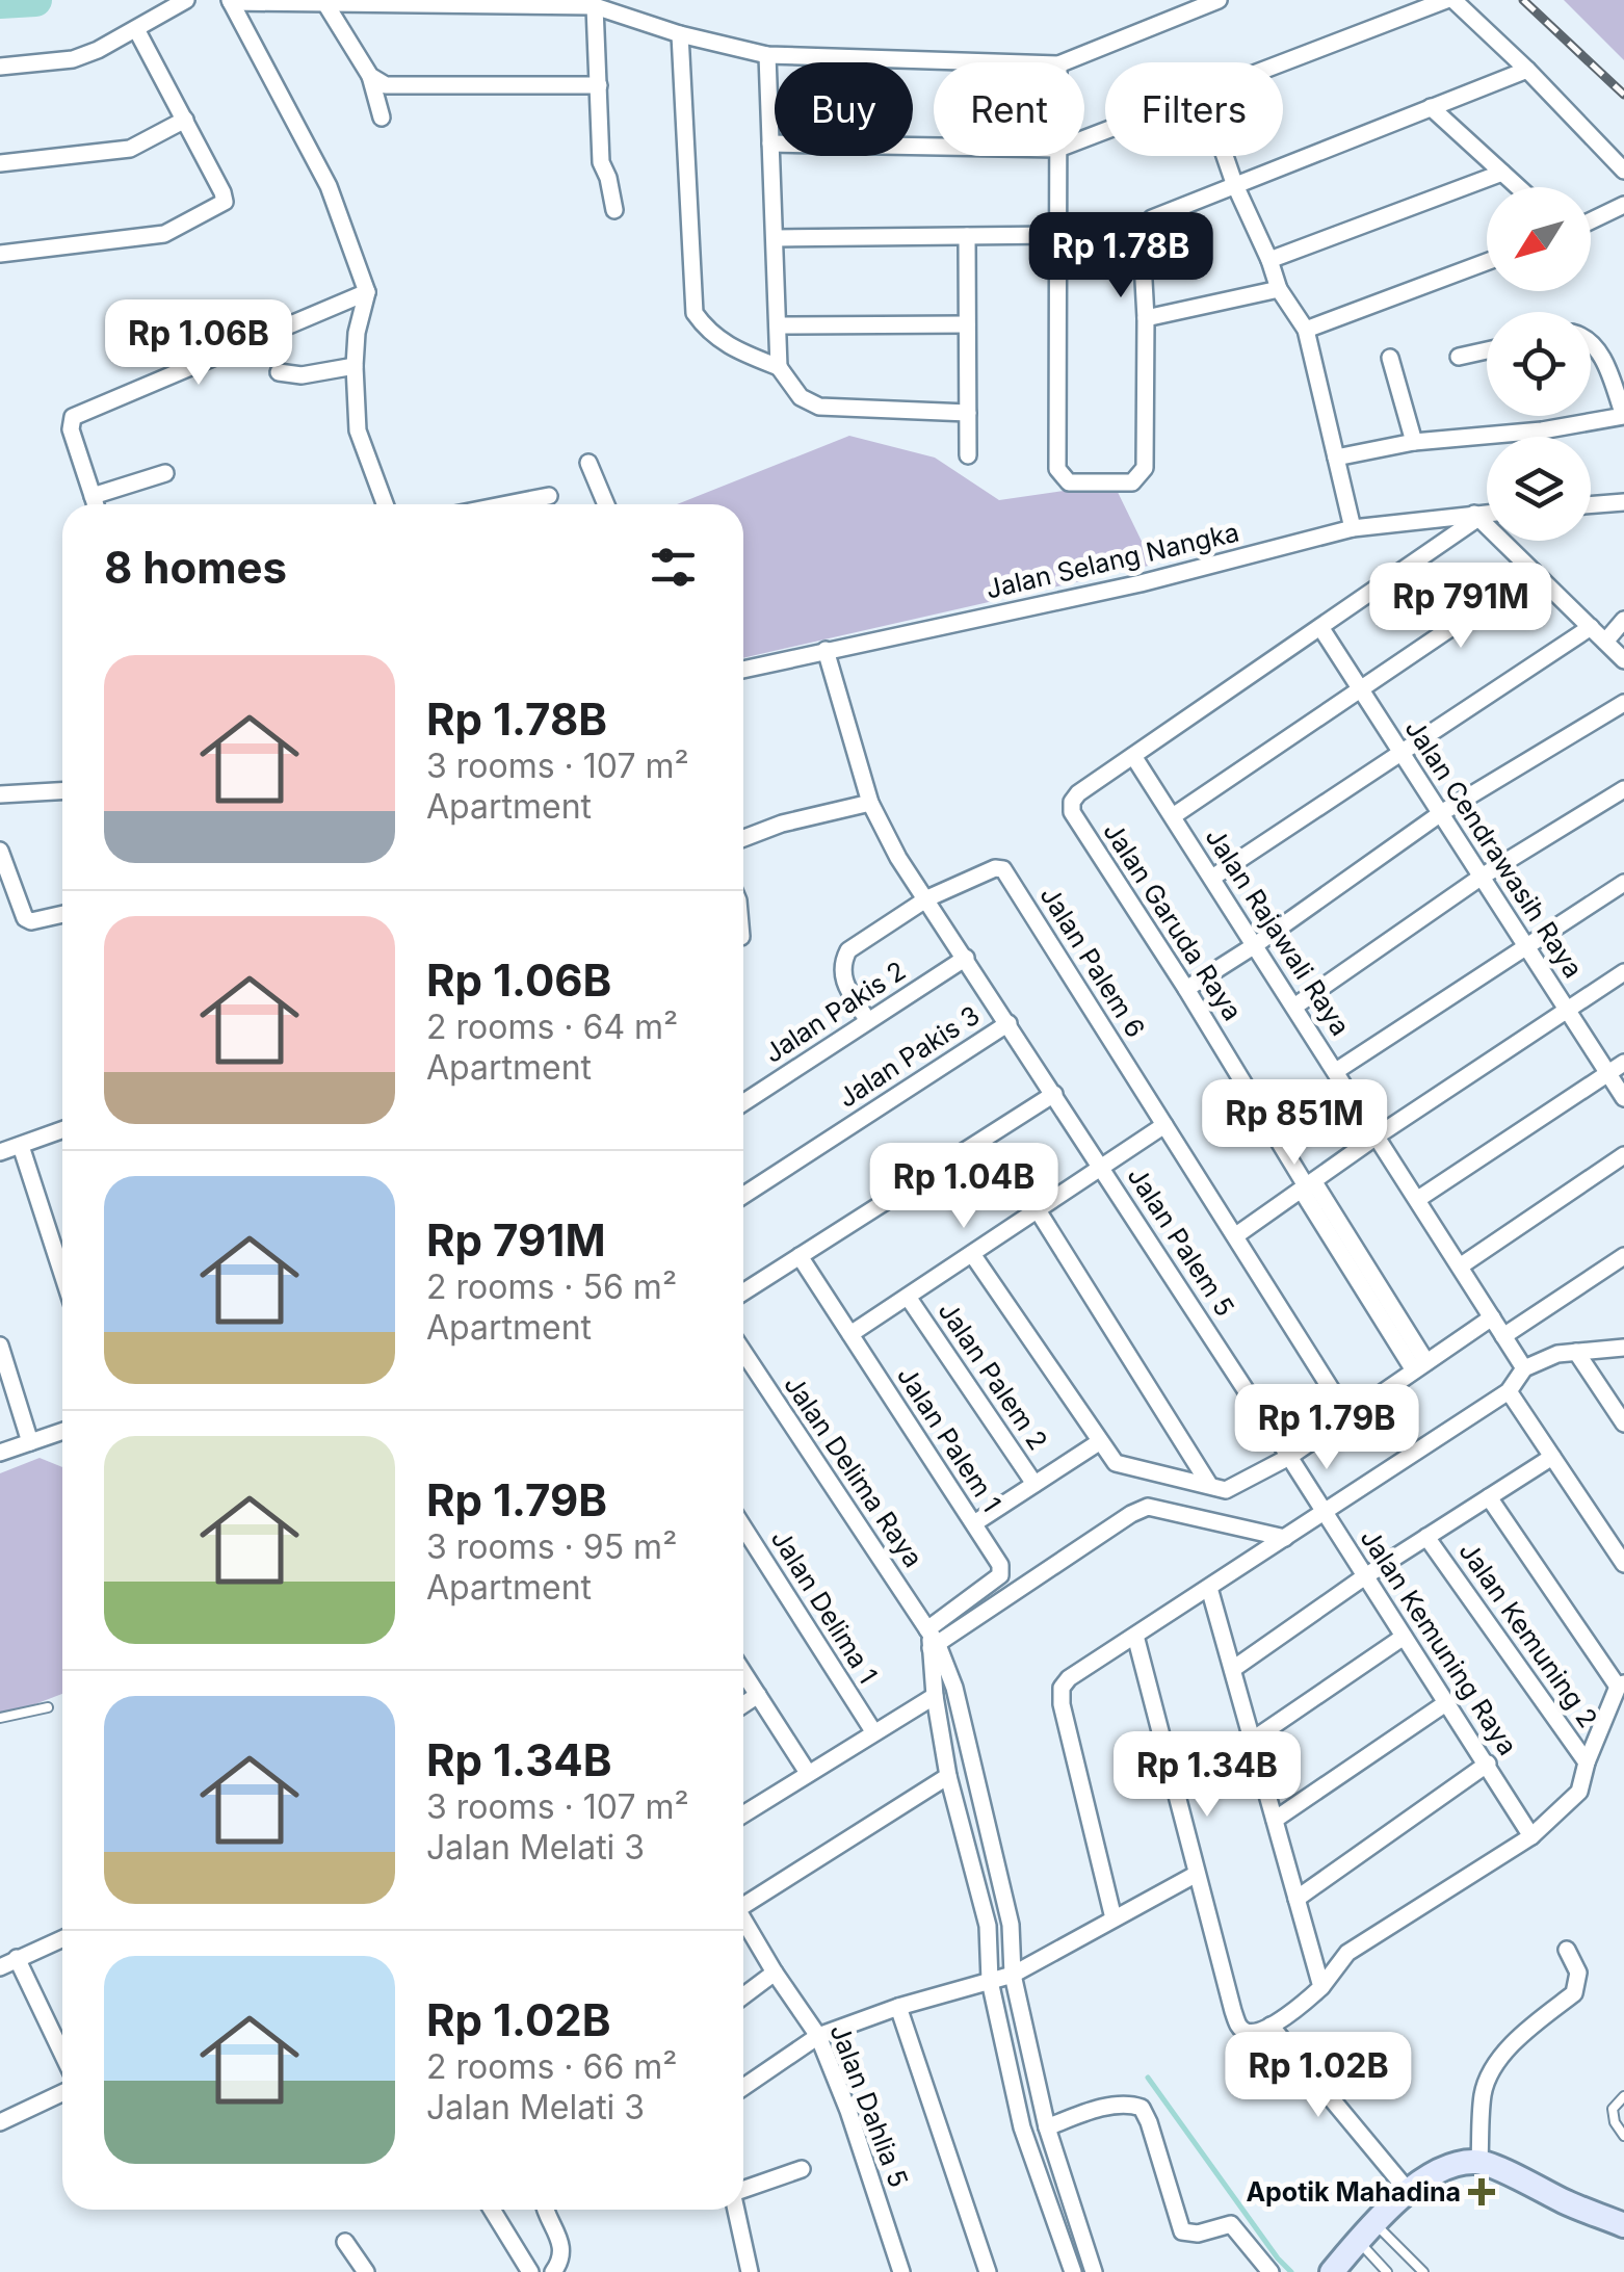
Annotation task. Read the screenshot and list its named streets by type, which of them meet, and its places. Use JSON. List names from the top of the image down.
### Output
{
  "streets": {
    "street": [
      "Jalan Selang Nangka",
      "Jalan Cendrawasih Raya",
      "Jalan Garuda Raya",
      "Jalan Rajawali Raya",
      "Jalan Palem 6",
      "Jalan Pakis 2",
      "Jalan Pakis 3",
      "Jalan Palem 5",
      "Jalan Palem 2",
      "Jalan Palem 1",
      "Jalan Delima Raya",
      "Jalan Delima 1",
      "Jalan Kemuning 2",
      "Jalan Kemuning Raya",
      "Jalan Dahlia 5"
    ]
  },
  "crossings": [
    ["Jalan Selang Nangka", "Jalan Palem 5"],
    ["Jalan Garuda Raya", "Jalan Rajawali Raya"],
    ["Jalan Palem 6", "Jalan Palem 5"],
    ["Jalan Pakis 2", "Jalan Palem 5"],
    ["Jalan Pakis 3", "Jalan Palem 5"],
    ["Jalan Palem 5", "Jalan Kemuning Raya"],
    ["Jalan Palem 1", "Jalan Delima Raya"]
  ],
  "places": {
    "health": ["Apotik Mahadina"]
  },
  "north": "bottom left",
  "page": {
    "chip": ["Buy", "Rent", "Filters"],
    "price": [
      "Rp 1.78B",
      "Rp 1.06B",
      "Rp 791M",
      "Rp 851M",
      "Rp 1.04B",
      "Rp 1.79B",
      "Rp 1.34B",
      "Rp 1.02B"
    ],
    "heading": "8 homes",
    "list": [
      {
        "name": "Rp 1.78B",
        "note": "3 rooms · 107 m² · Apartment"
      },
      {
        "name": "Rp 1.06B",
        "note": "2 rooms · 64 m² · Apartment"
      },
      {
        "name": "Rp 791M",
        "note": "2 rooms · 56 m² · Apartment"
      },
      {
        "name": "Rp 1.79B",
        "note": "3 rooms · 95 m² · Apartment"
      },
      {
        "name": "Rp 1.34B",
        "note": "3 rooms · 107 m² · Jalan Melati 3"
      },
      {
        "name": "Rp 1.02B",
        "note": "2 rooms · 66 m² · Jalan Melati 3"
      }
    ]
  }
}
